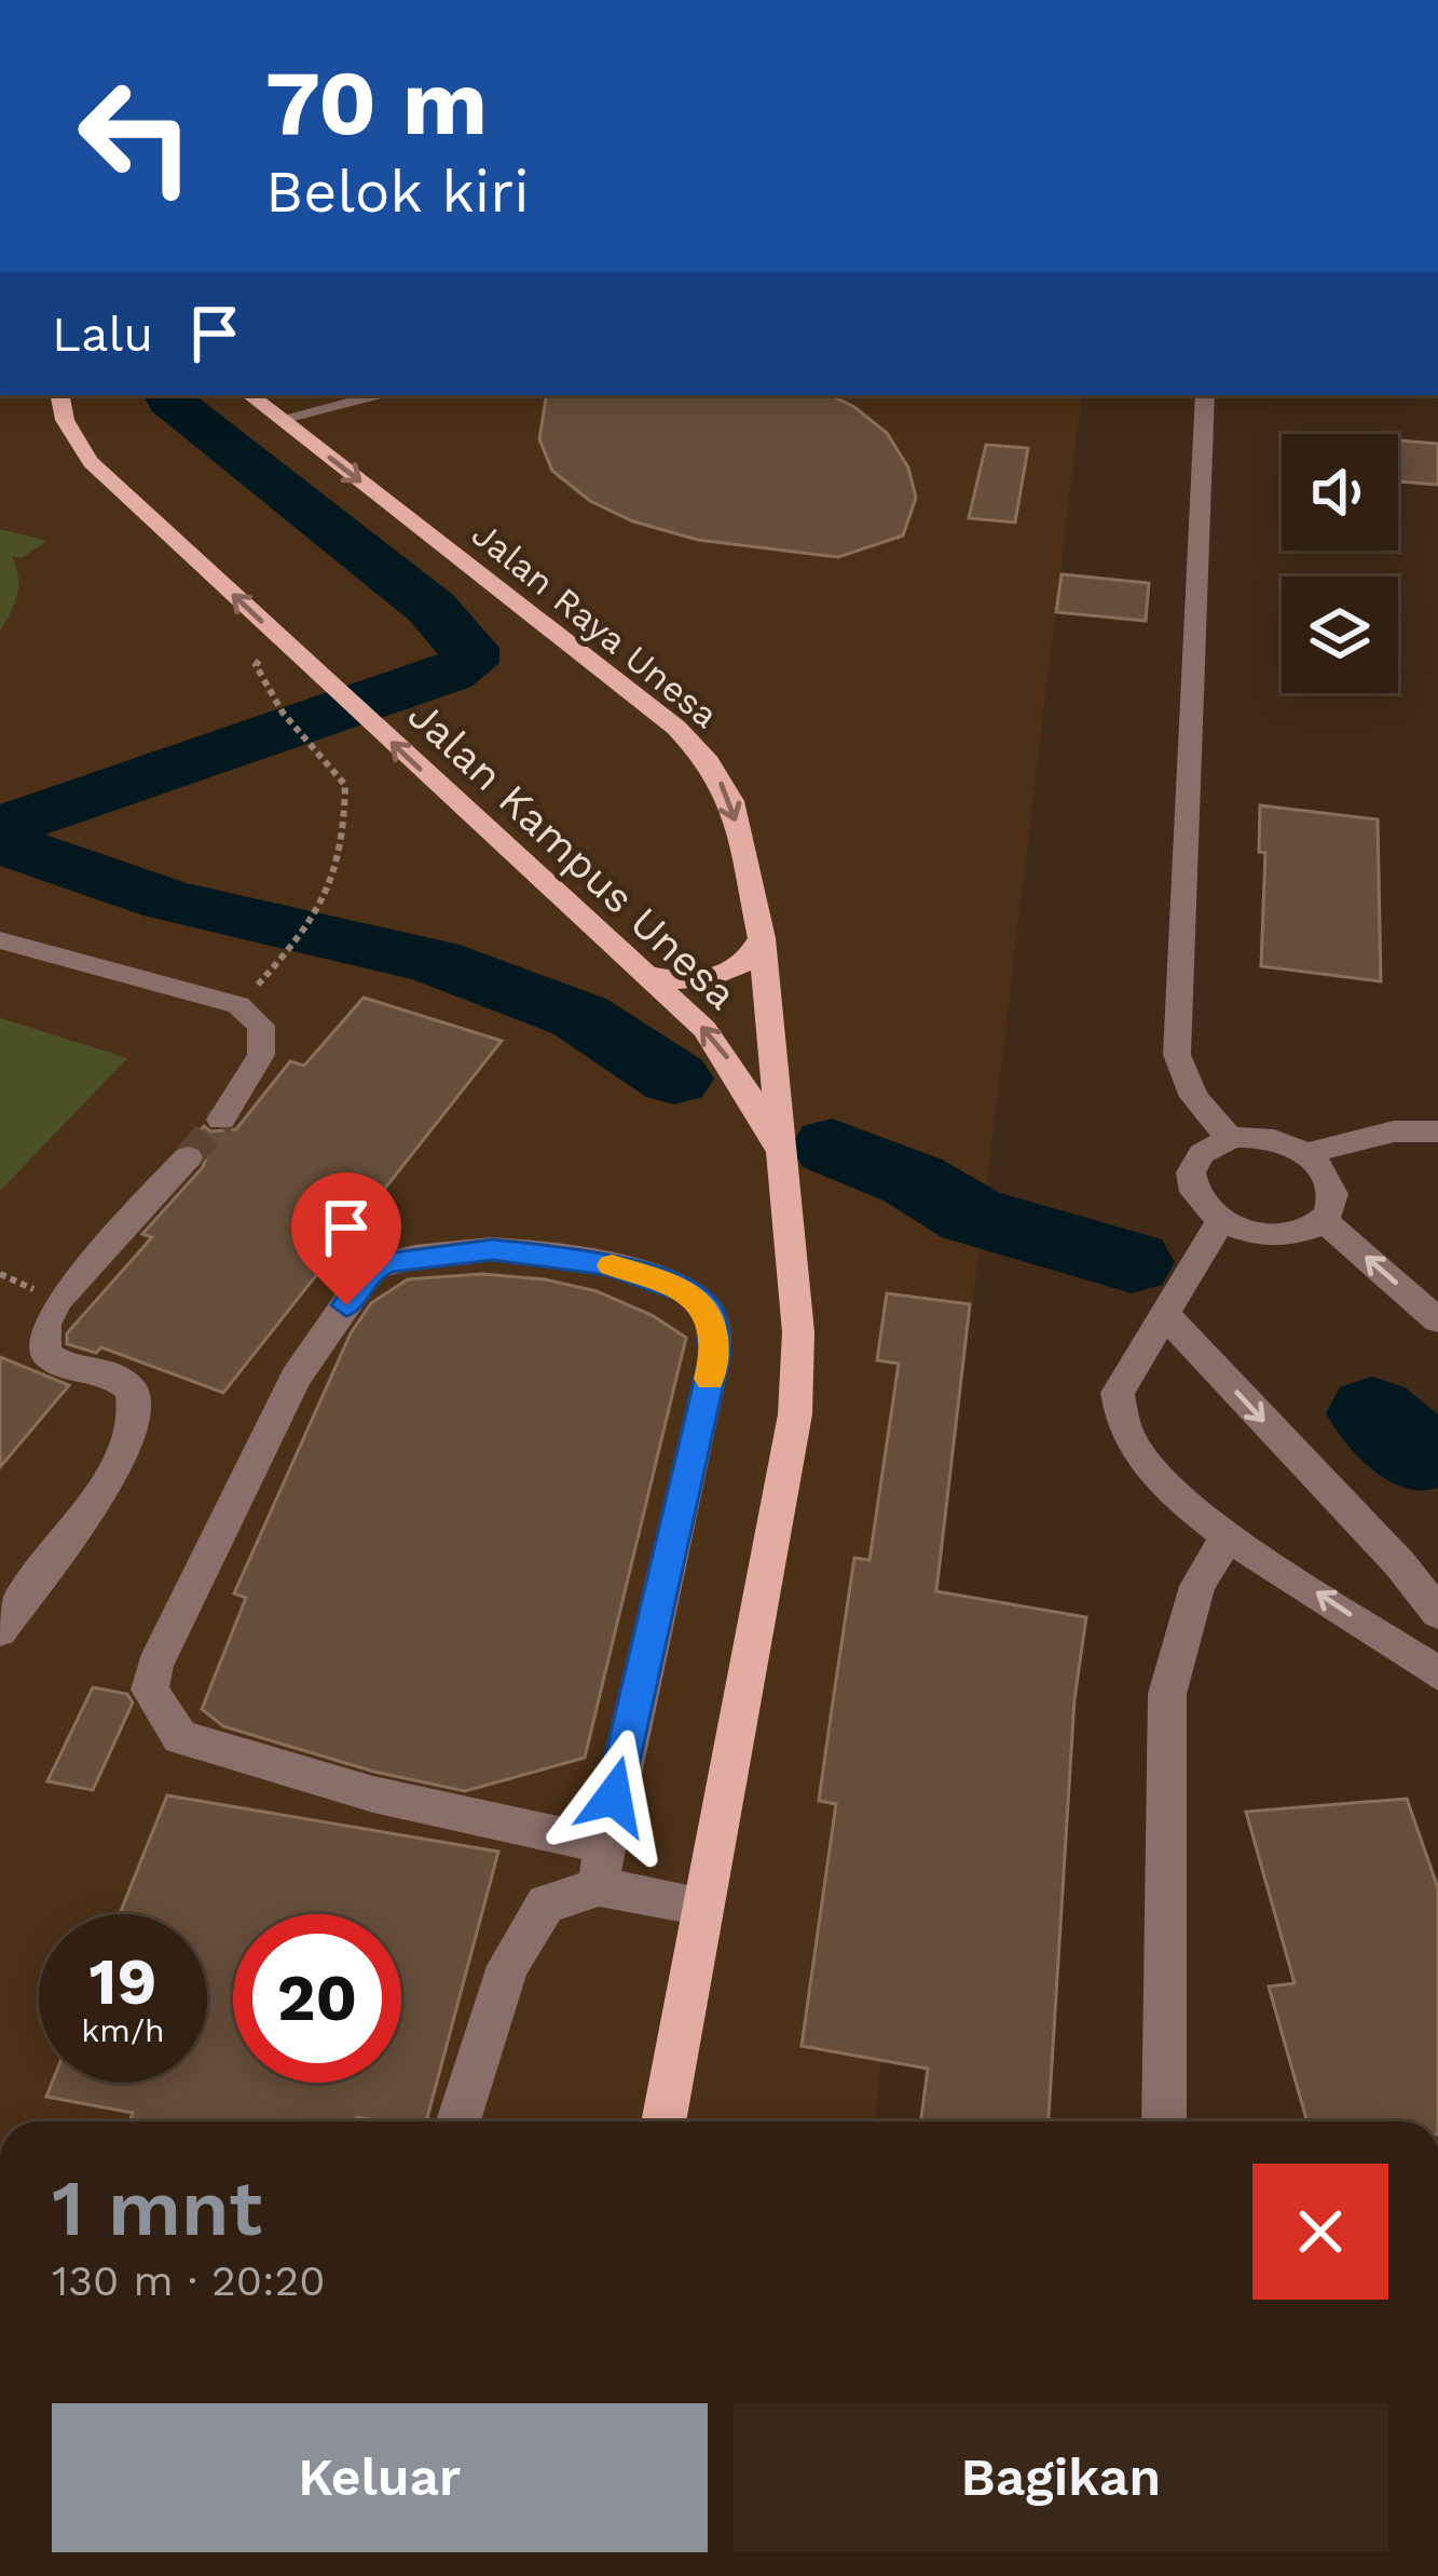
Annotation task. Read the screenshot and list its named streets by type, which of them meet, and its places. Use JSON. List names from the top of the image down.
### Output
{
  "streets": {
    "main road": ["Jalan Raya Unesa", "Jalan Kampus Unesa"]
  },
  "crossings": [
    ["Jalan Raya Unesa", "Jalan Kampus Unesa"]
  ],
  "one_way": ["Jalan Raya Unesa", "Jalan Kampus Unesa"],
  "page": {
    "turn": ["70 m", "Belok kiri"],
    "then": "Lalu",
    "speed": "19 km/h",
    "limit": "20",
    "heading": ["1 mnt", "130 m · 20:20"],
    "buttons": ["Keluar", "Bagikan"]
  }
}
